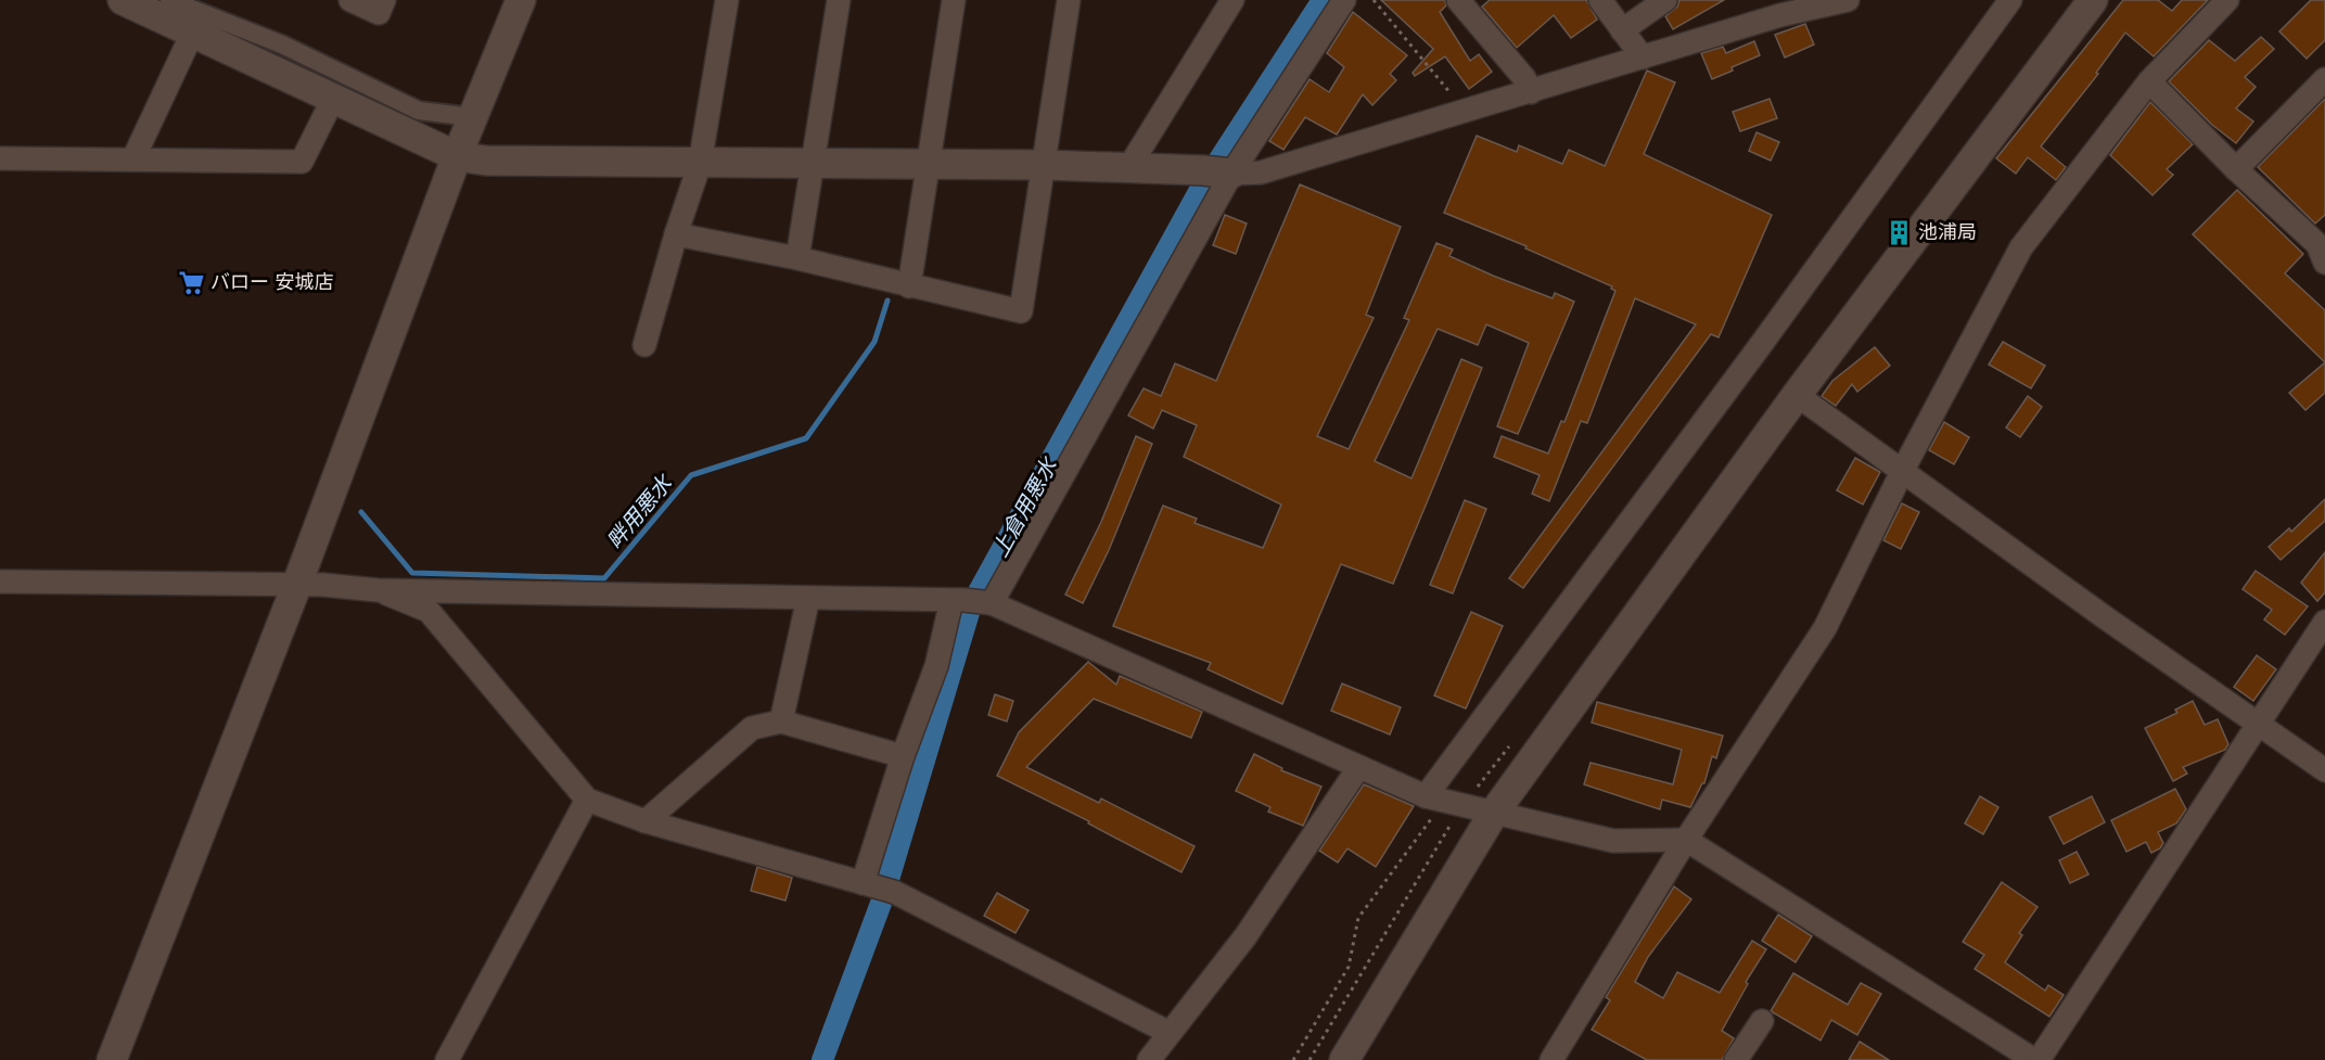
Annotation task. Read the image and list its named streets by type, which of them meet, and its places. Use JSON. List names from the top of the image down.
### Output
{
  "water": ["上倉用悪水", "畔用悪水"],
  "places": {
    "building": ["池浦局"],
    "supermarket": ["バロー 安城店"]
  }
}
